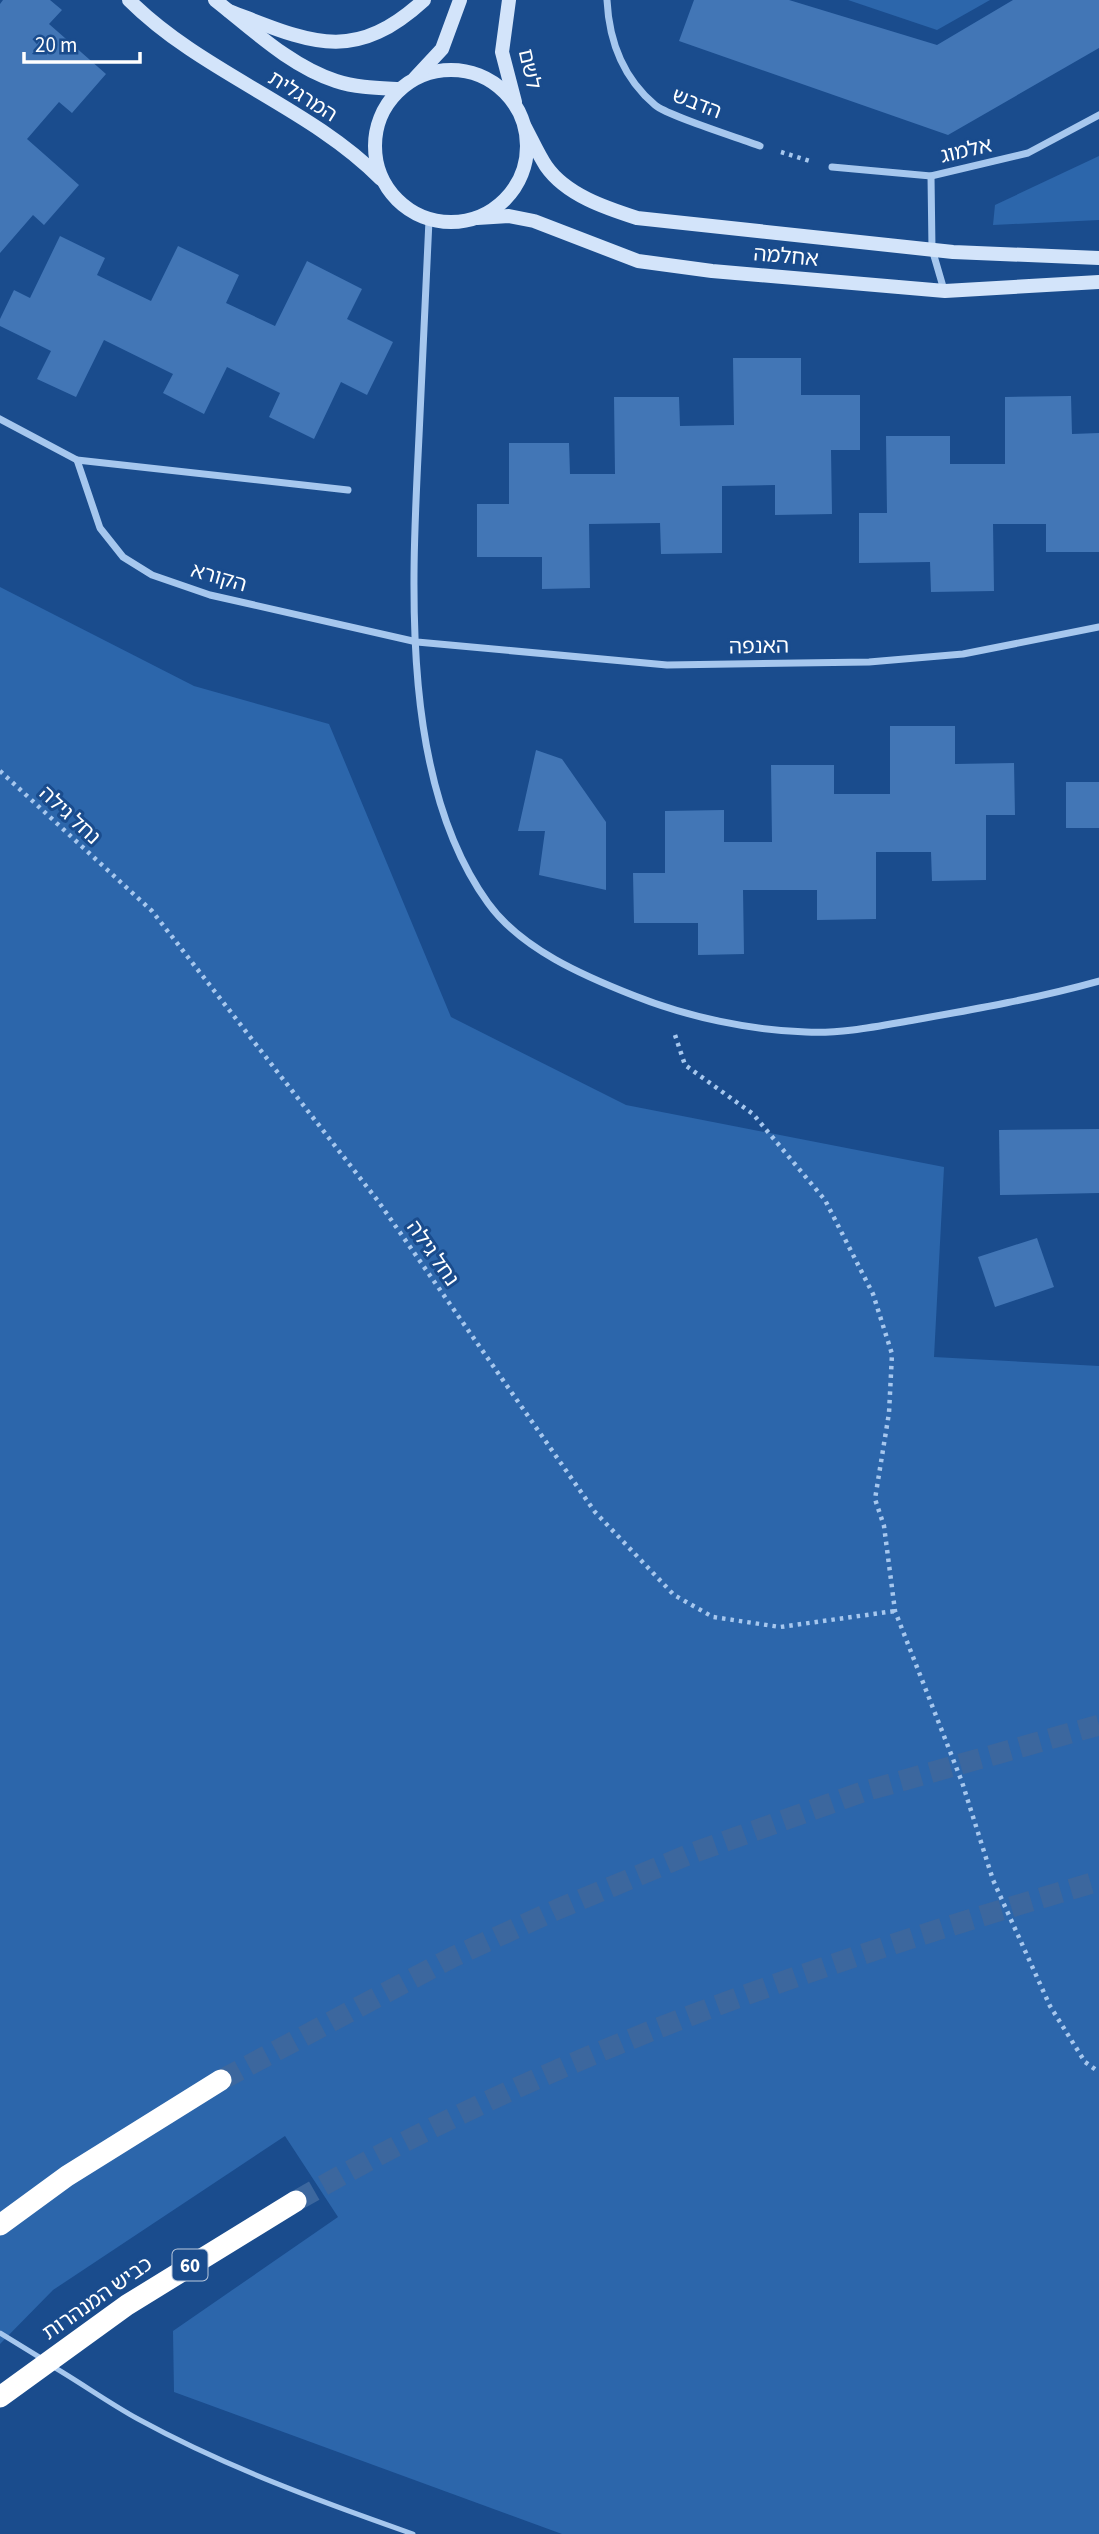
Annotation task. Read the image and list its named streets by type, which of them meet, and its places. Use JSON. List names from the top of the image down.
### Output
{
  "streets": {
    "highway": ["60", "כביש המנהרות"],
    "street": [
      "לשם",
      "המרגלית",
      "הדבש",
      "אלמוג",
      "אחלמה",
      "הקורא",
      "האנפה"
    ],
    "path": ["נחל גילה"]
  },
  "crossings": [
    ["לשם", "המרגלית"],
    ["לשם", "אחלמה"],
    ["המרגלית", "אחלמה"],
    ["הקורא", "האנפה"]
  ],
  "scale_bar": "20 m"
}
